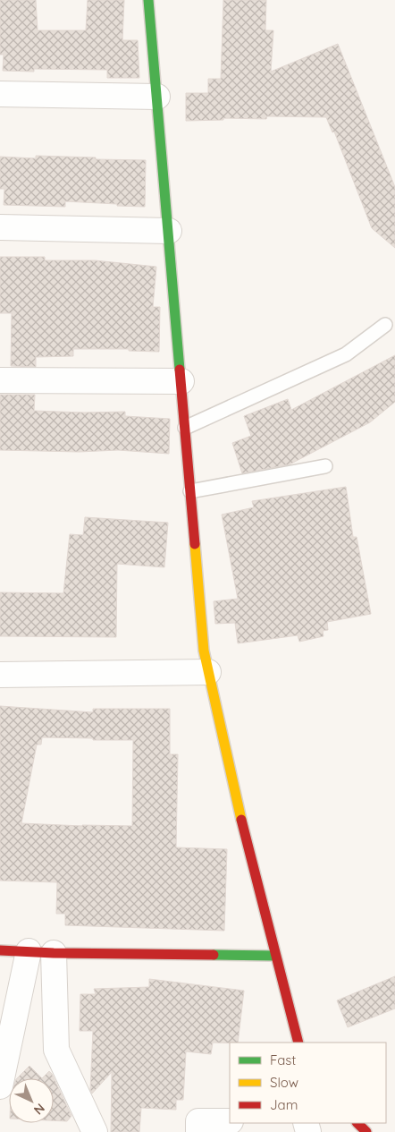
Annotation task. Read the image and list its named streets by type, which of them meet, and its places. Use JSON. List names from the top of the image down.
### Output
{
  "legend": ["Fast", "Slow", "Jam"],
  "north": "bottom right"
}
